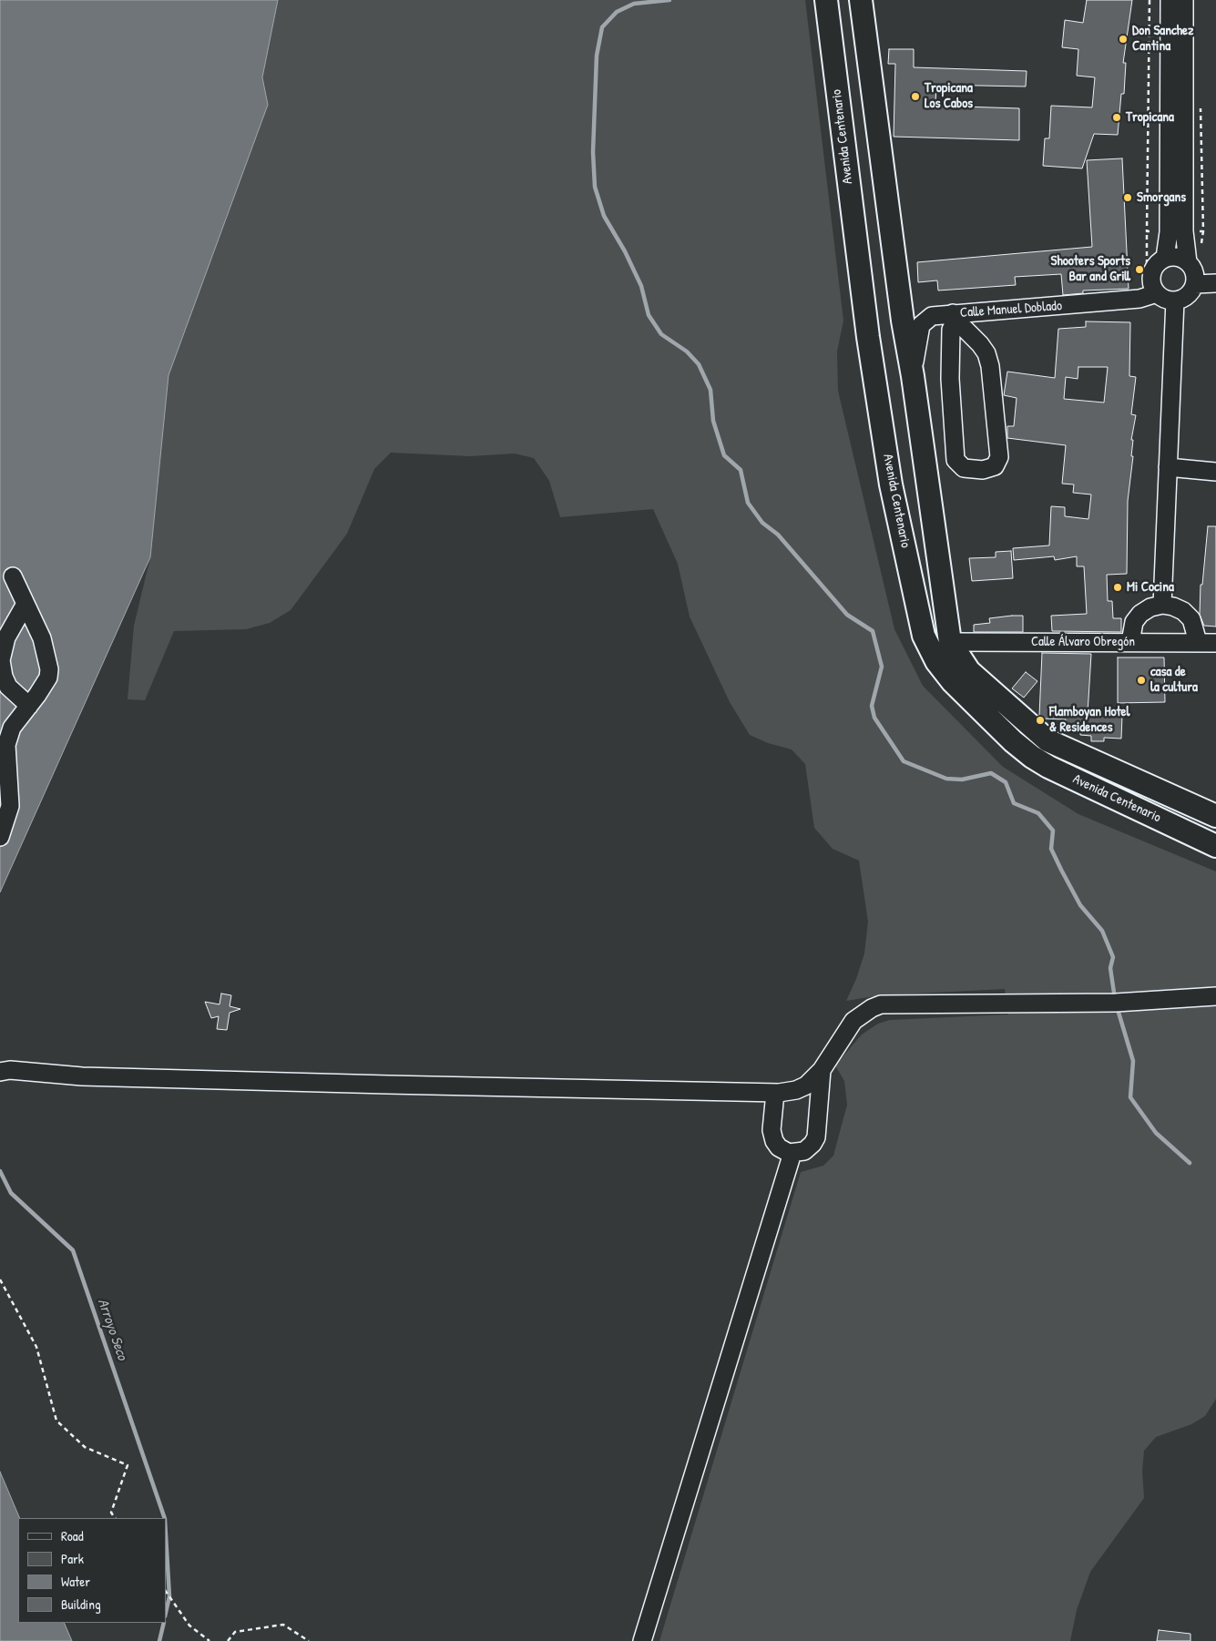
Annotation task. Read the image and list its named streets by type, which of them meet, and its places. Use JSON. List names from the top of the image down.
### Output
{
  "streets": {
    "main road": ["Avenida Centenario"],
    "street": ["Calle Manuel Doblado", "Calle Álvaro Obregón"]
  },
  "crossings": [
    ["Avenida Centenario", "Calle Manuel Doblado"],
    ["Avenida Centenario", "Calle Álvaro Obregón"]
  ],
  "water": ["Arroyo Seco"],
  "places": [
    "Don Sanchez Cantina",
    "Tropicana Los Cabos",
    "Tropicana",
    "Smorgans",
    "Shooters Sports Bar and Grill",
    "Mi Cocina",
    "casa de la cultura",
    "Flamboyan Hotel & Residences"
  ],
  "legend": [
    "Road",
    "Park",
    "Water",
    "Building"
  ]
}
